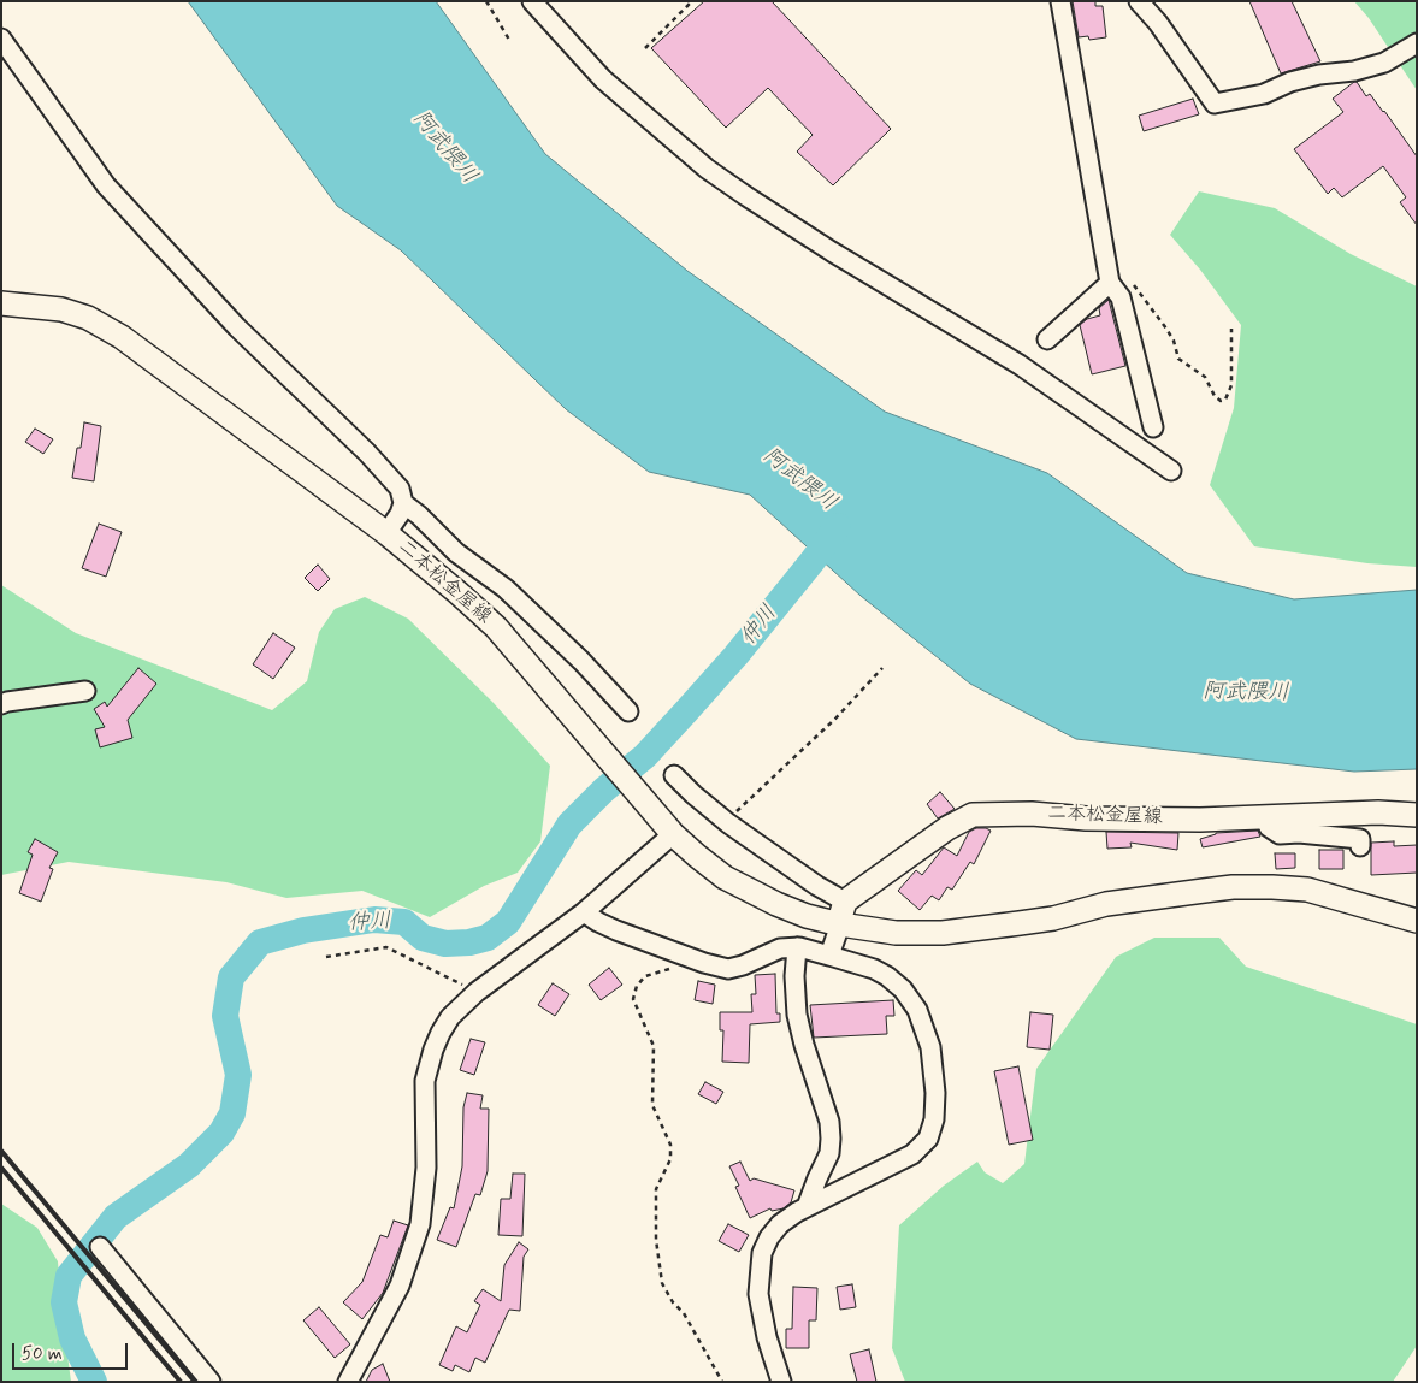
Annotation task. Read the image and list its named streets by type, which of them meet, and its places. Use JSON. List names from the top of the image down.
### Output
{
  "streets": {
    "main road": ["二本松金屋線"]
  },
  "water": ["阿武隈川", "仲川"],
  "scale_bar": "50 m"
}
